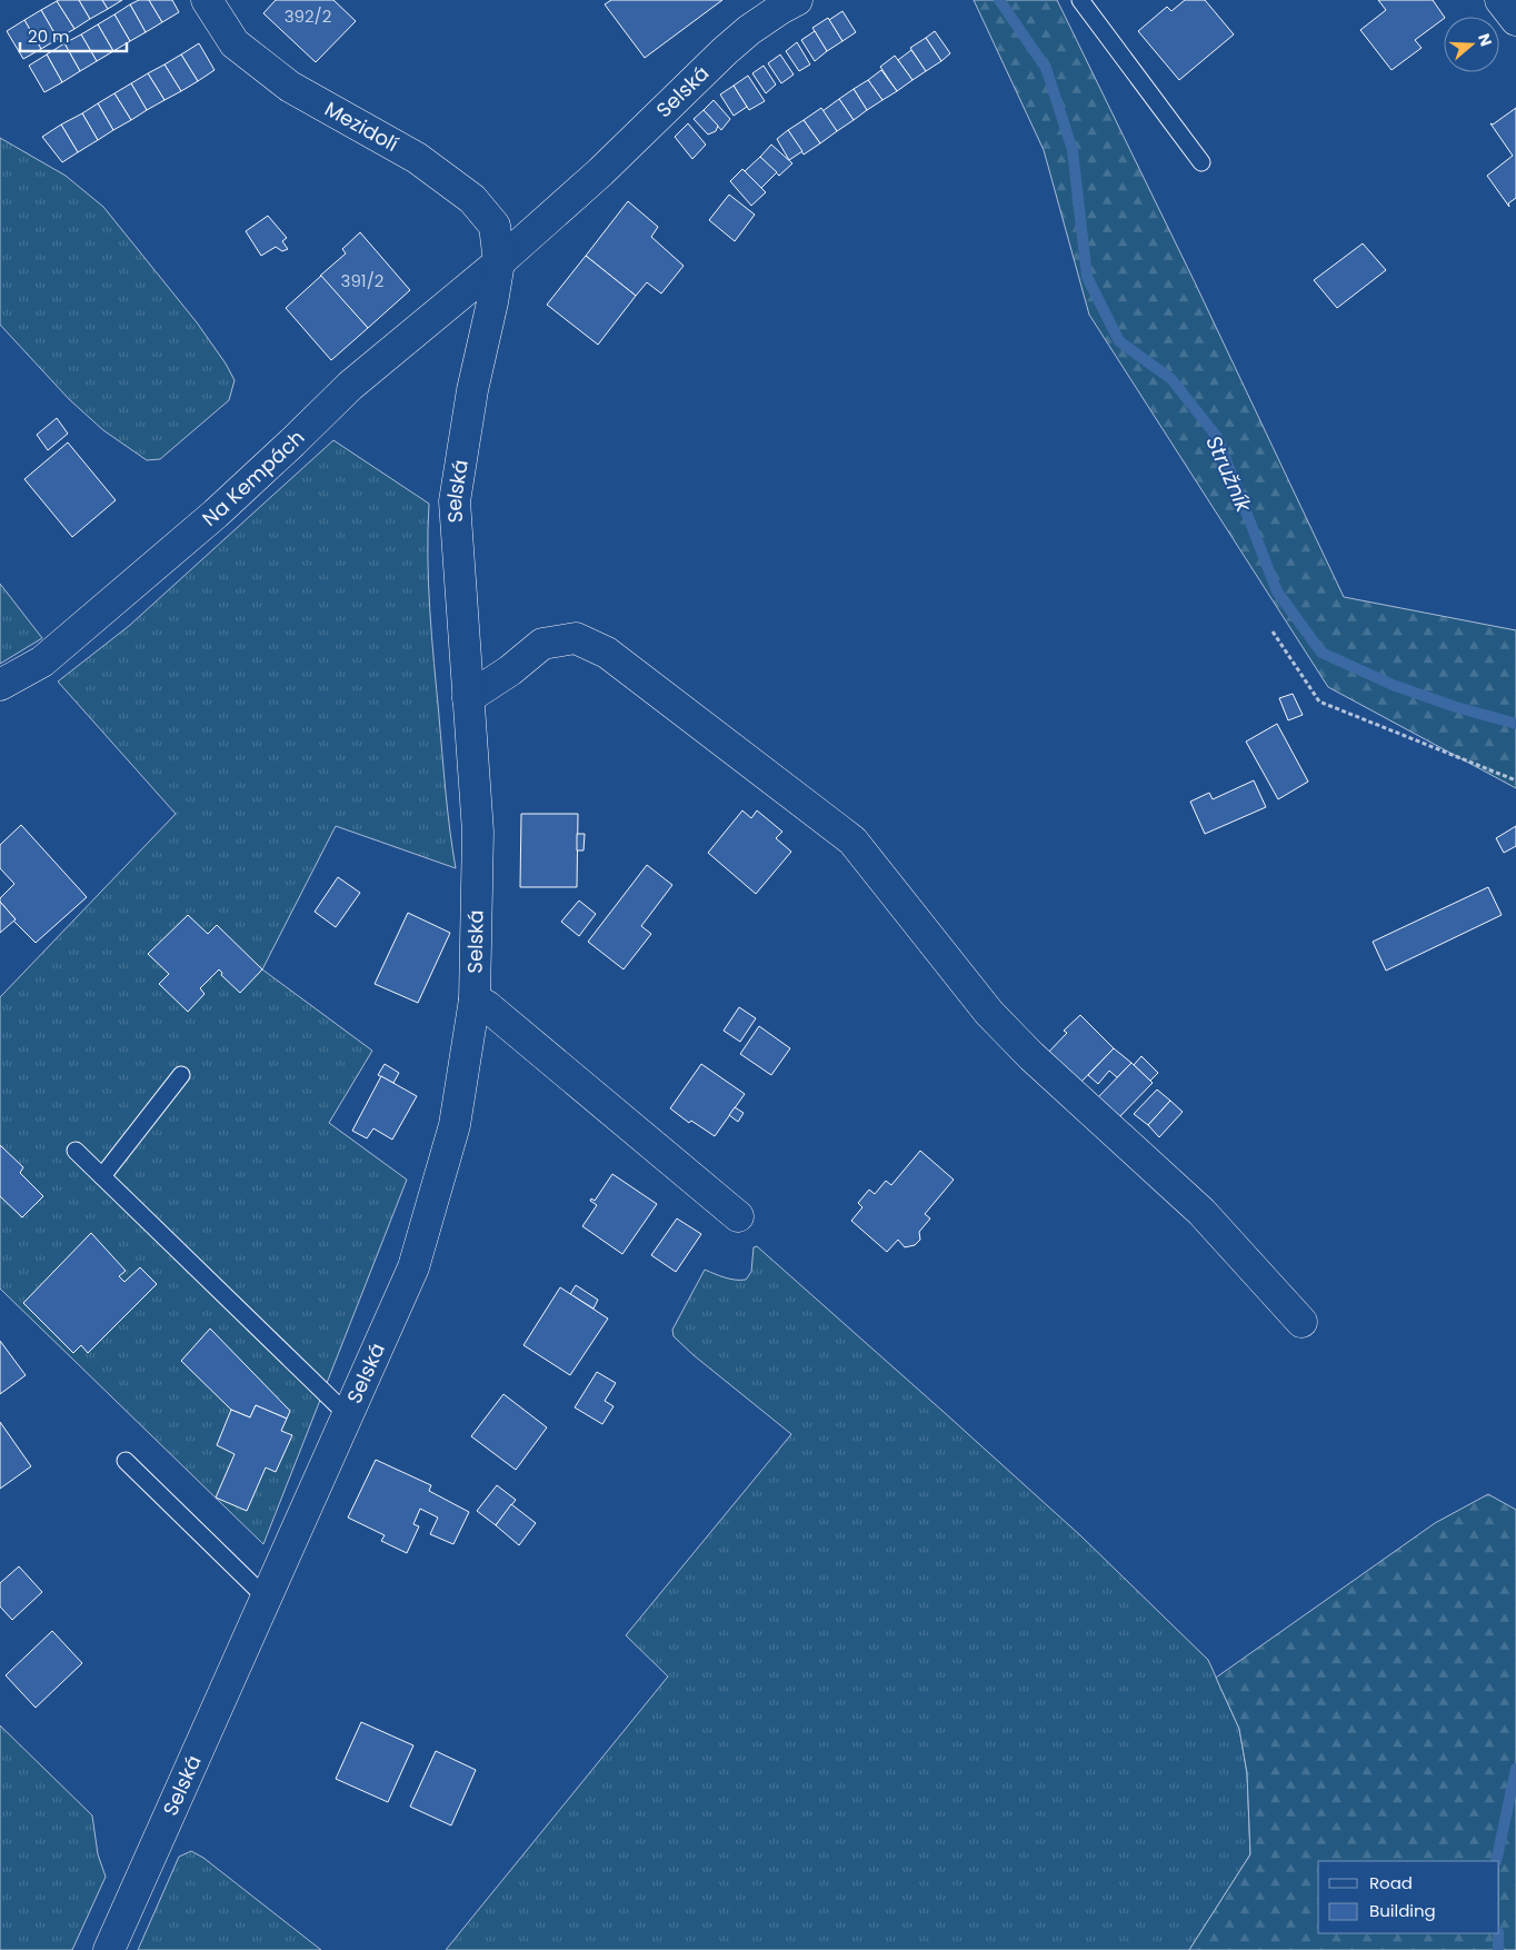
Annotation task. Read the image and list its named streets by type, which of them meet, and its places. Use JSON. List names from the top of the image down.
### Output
{
  "streets": {
    "street": ["Selská", "Mezidolí", "Na Kempách"]
  },
  "crossings": [
    ["Selská", "Mezidolí"],
    ["Selská", "Na Kempách"],
    ["Mezidolí", "Na Kempách"]
  ],
  "water": ["Stružník"],
  "house_numbers": ["392/2", "391/2"],
  "legend": ["Road", "Building"],
  "scale_bar": "20 m",
  "north": "right"
}
